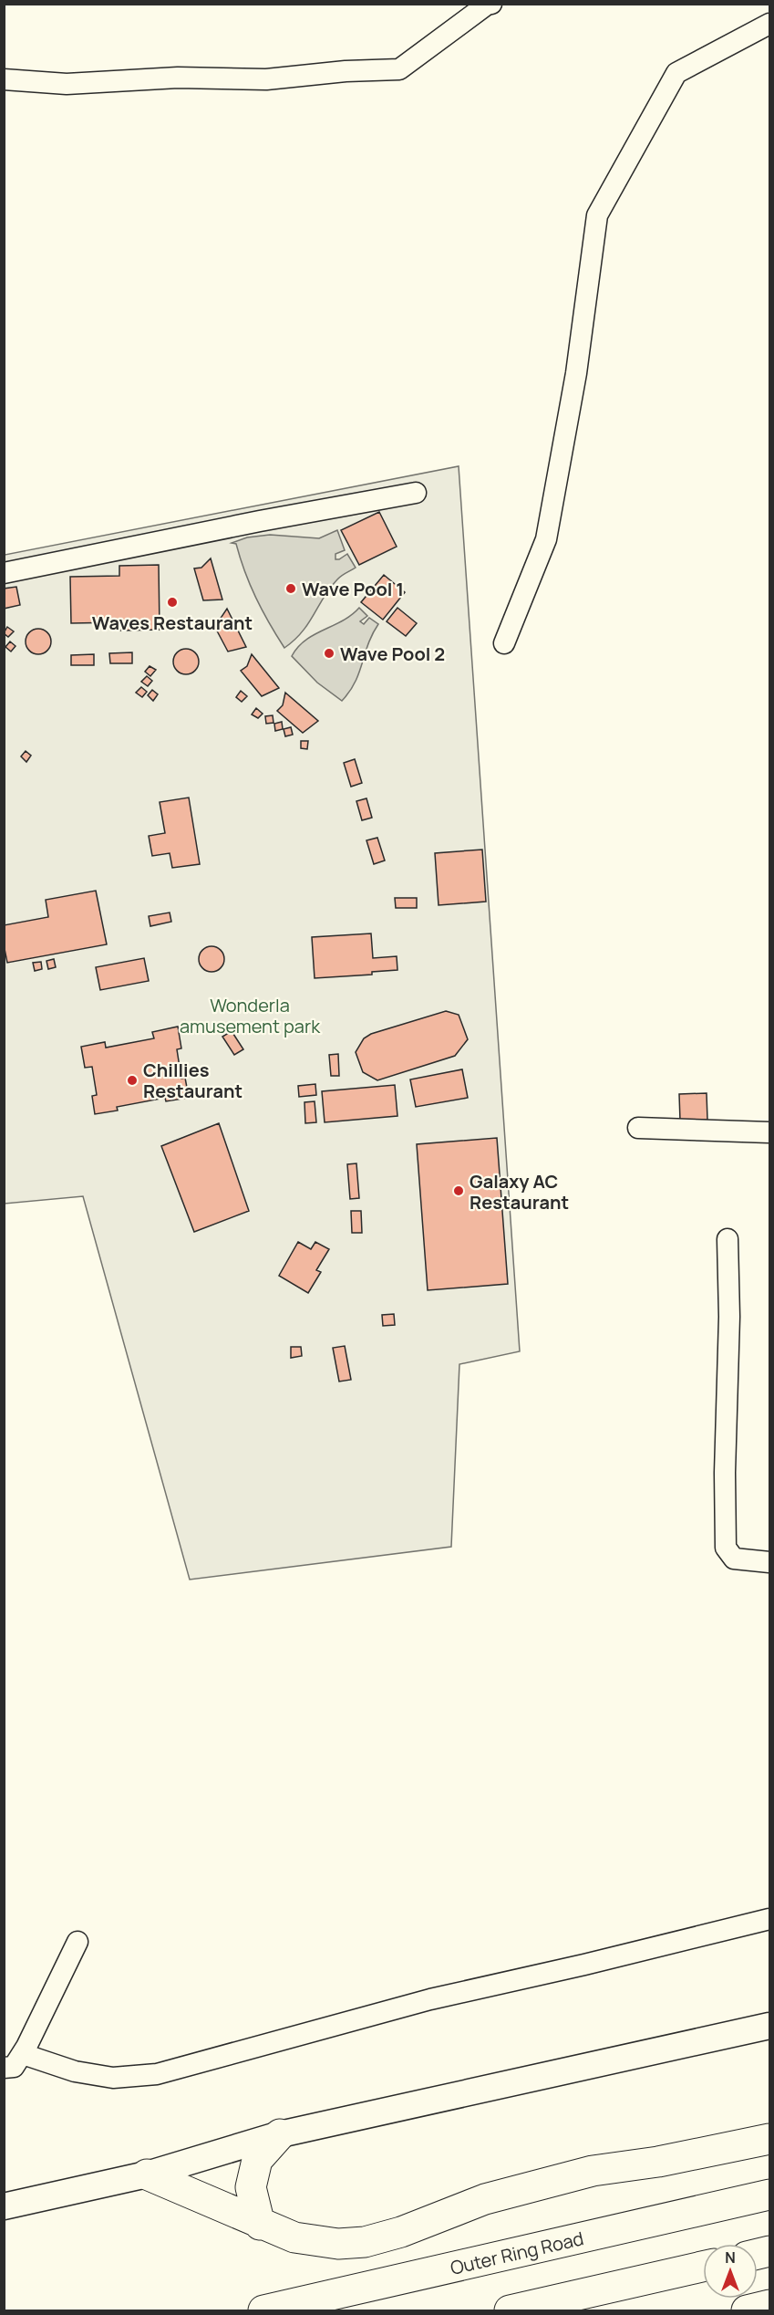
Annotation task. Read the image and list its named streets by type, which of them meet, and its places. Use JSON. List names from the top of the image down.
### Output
{
  "streets": {
    "highway": ["Outer Ring Road"]
  },
  "parks": ["Wonderla amusement park"],
  "places": [
    "Wave Pool 1",
    "Waves Restaurant",
    "Wave Pool 2",
    "Chillies Restaurant",
    "Galaxy AC Restaurant"
  ],
  "north": "top"
}
